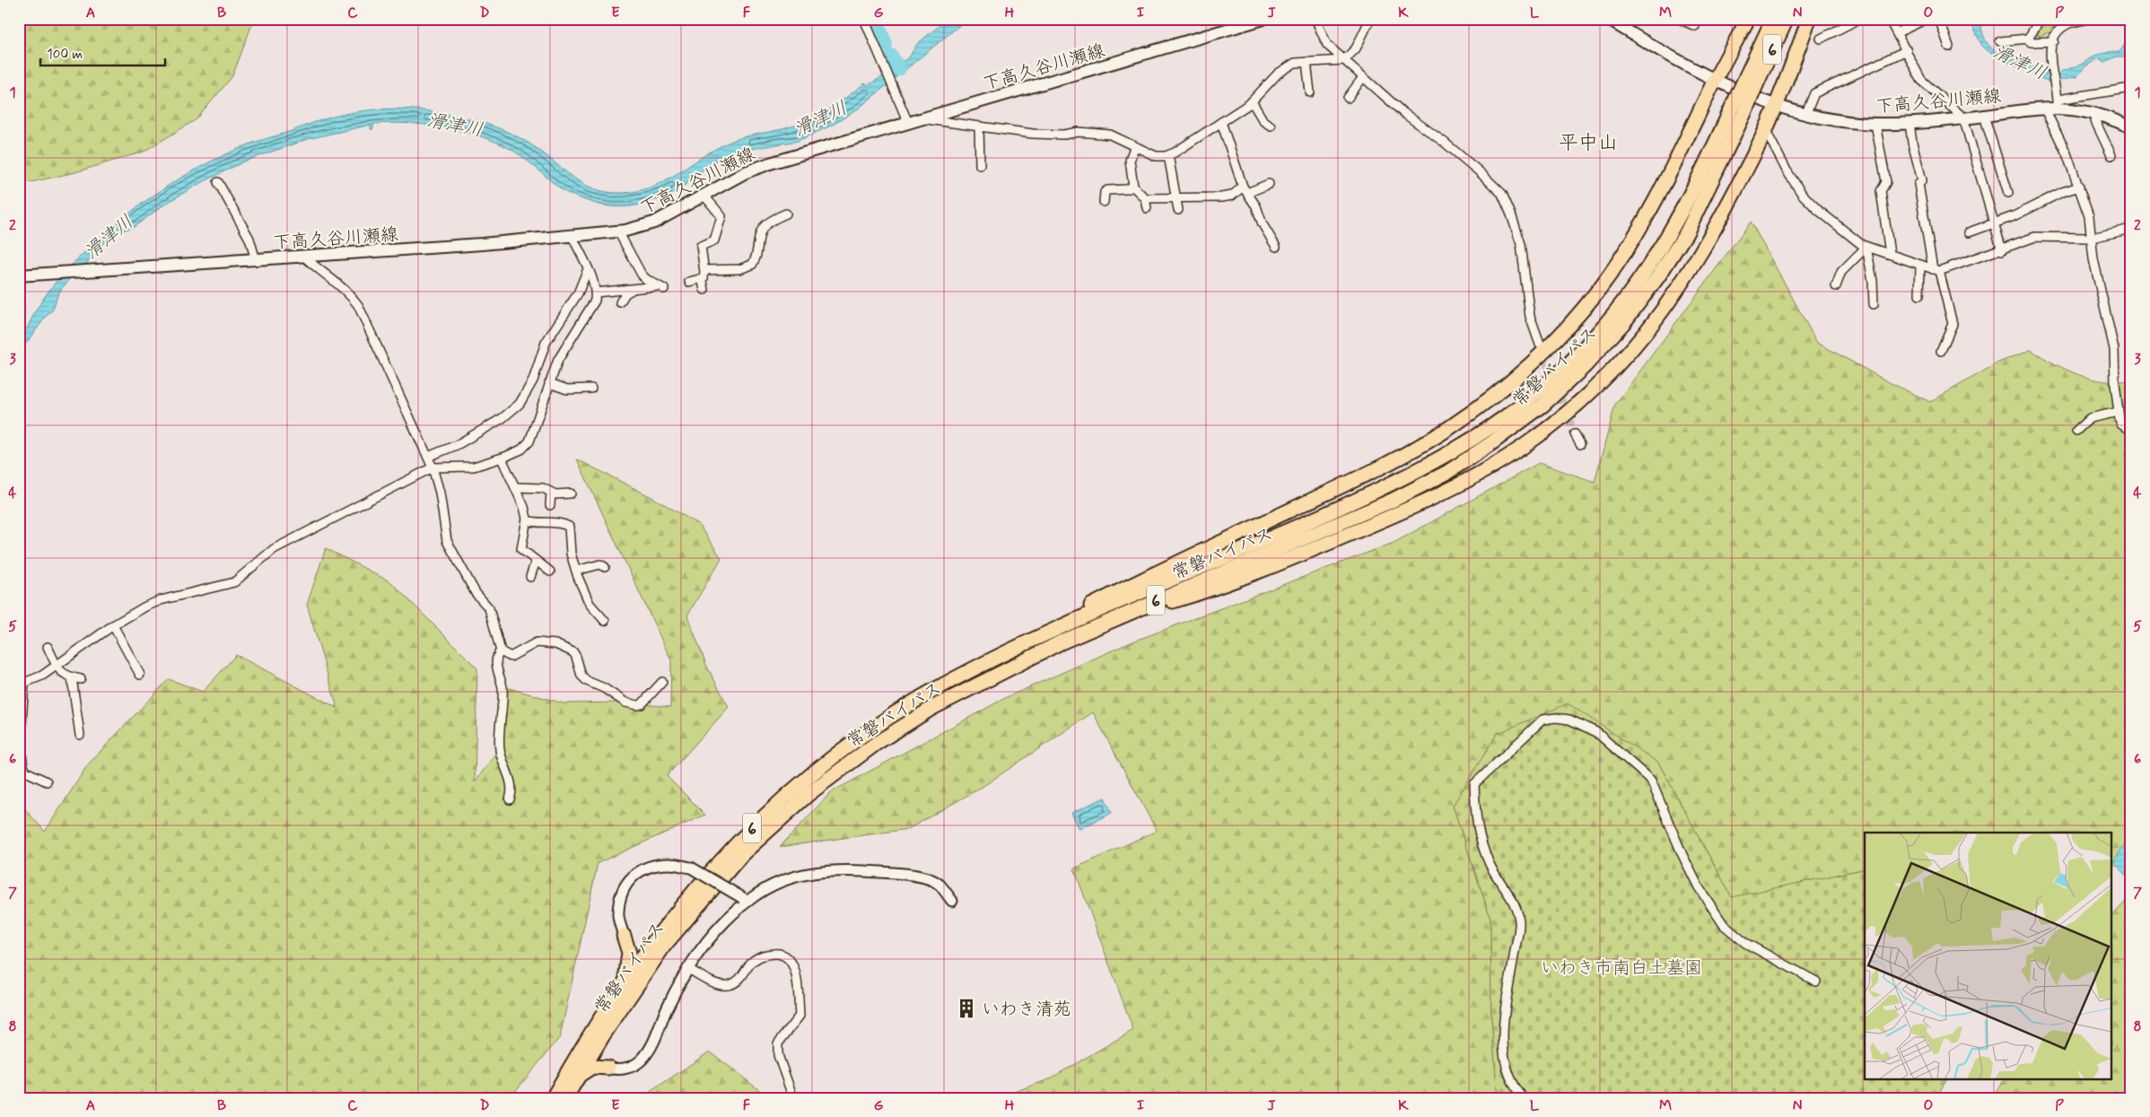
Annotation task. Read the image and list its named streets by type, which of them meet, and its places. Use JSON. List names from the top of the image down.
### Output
{
  "streets": {
    "highway": ["6", "常磐バイパス"],
    "main road": ["下高久谷川瀬線"]
  },
  "districts": ["平中山"],
  "water": ["滑津川"],
  "parks": ["いわき市南白土墓園"],
  "places": {
    "building": ["いわき清苑"]
  },
  "scale_bar": "100 m",
  "grid": {
    "columns": [
      "A",
      "B",
      "C",
      "D",
      "E",
      "F",
      "G",
      "H",
      "I",
      "J",
      "K",
      "L",
      "M",
      "N",
      "O",
      "P"
    ],
    "rows": [
      "1",
      "2",
      "3",
      "4",
      "5",
      "6",
      "7",
      "8"
    ]
  }
}
